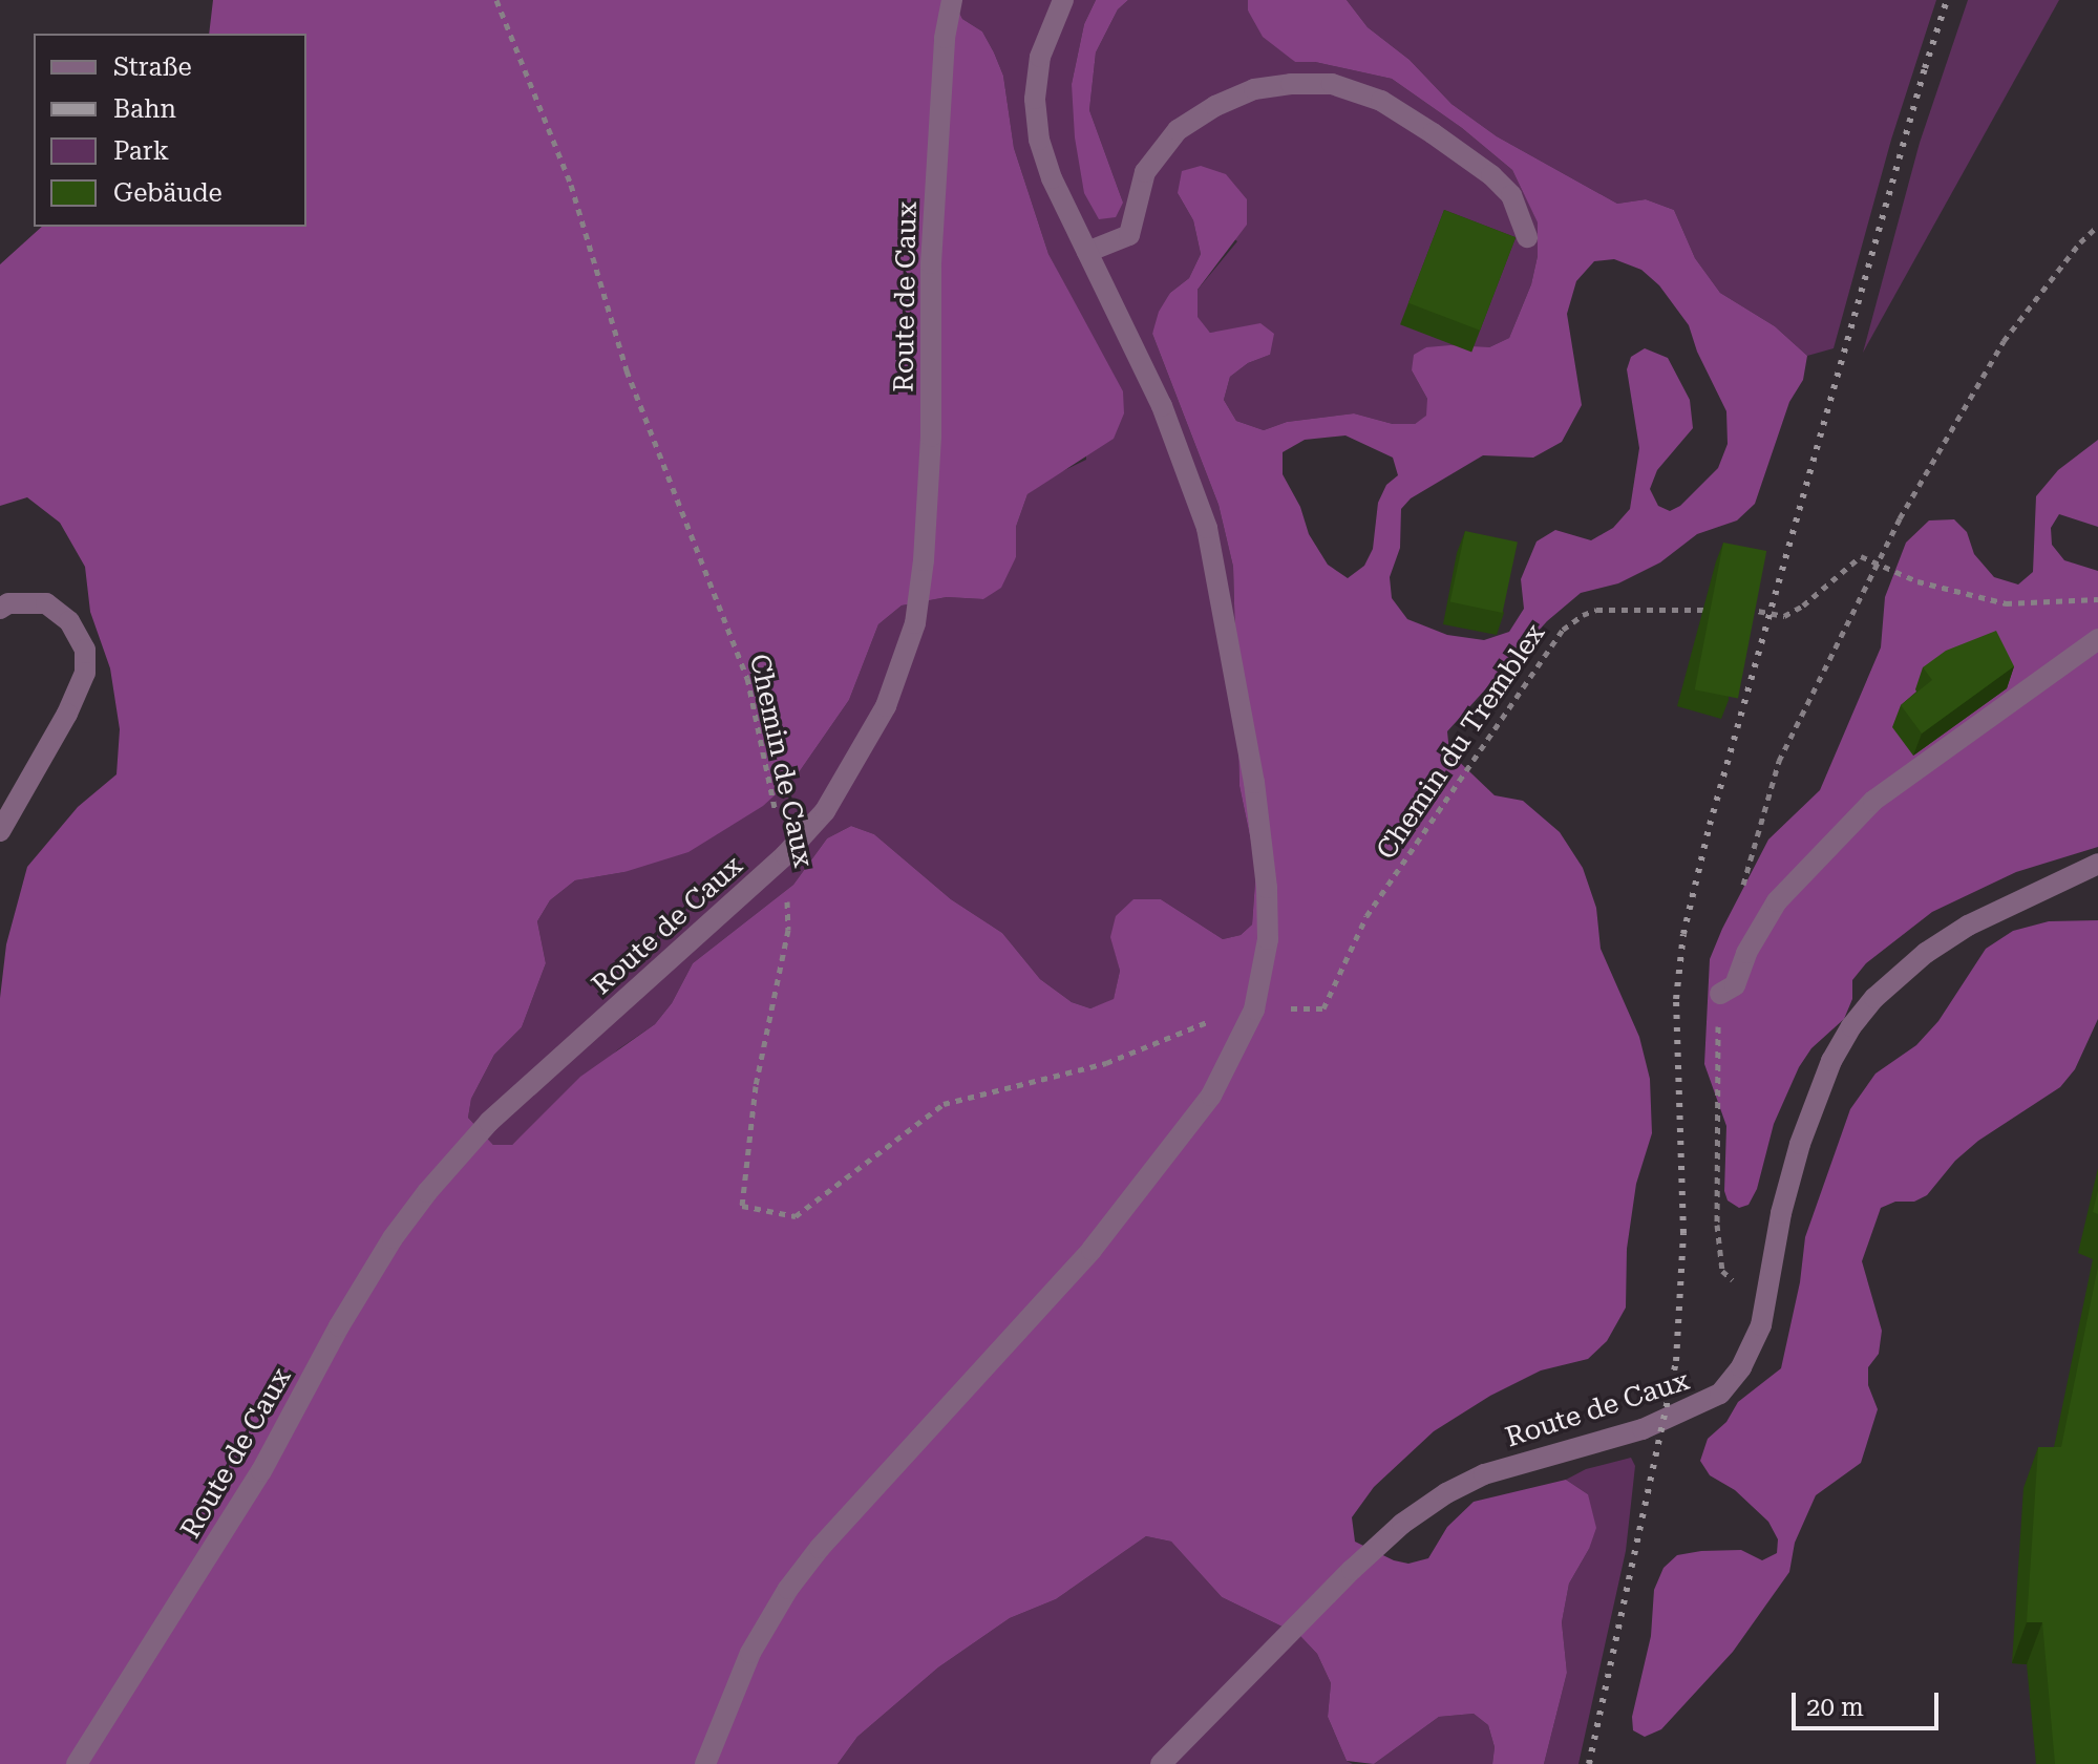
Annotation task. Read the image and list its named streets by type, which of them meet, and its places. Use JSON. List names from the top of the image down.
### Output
{
  "streets": {
    "street": ["Route de Caux"],
    "path": ["Chemin du Tremblex", "Chemin de Caux"]
  },
  "crossings": [
    ["Route de Caux", "Chemin de Caux"],
    ["Chemin du Tremblex", "Chemin de Caux"]
  ],
  "legend": [
    "Straße",
    "Bahn",
    "Park",
    "Gebäude"
  ],
  "scale_bar": "20 m"
}
